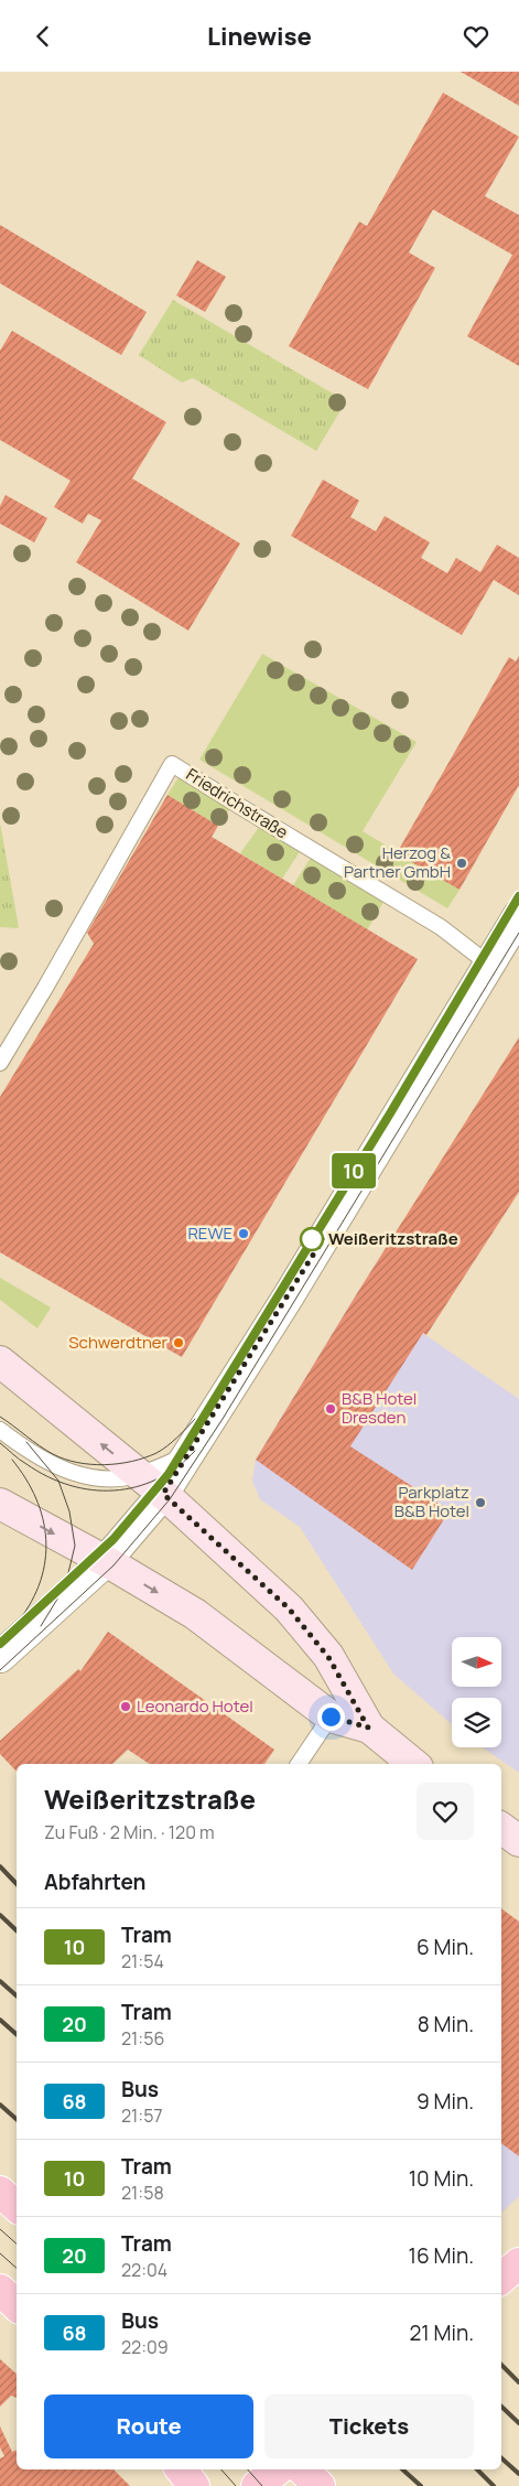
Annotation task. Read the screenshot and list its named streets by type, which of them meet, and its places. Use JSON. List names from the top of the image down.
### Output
{
  "streets": {
    "lane": ["Friedrichstraße"]
  },
  "places": [
    "Herzog & Partner GmbH",
    "REWE",
    "Weißeritzstraße",
    "Schwerdtner",
    "B&B Hotel Dresden",
    "Parkplatz B&B Hotel",
    "Leonardo Hotel"
  ],
  "lines": ["tram line 10"],
  "north": "right",
  "page": {
    "header": "Linewise",
    "on_map": "10",
    "heading": [
      ["Weißeritzstraße", "Zu Fuß · 2 Min. · 120 m"],
      "Abfahrten"
    ],
    "list": [
      {
        "mark": "10",
        "name": "Tram",
        "note": "21:54",
        "value": "6 Min."
      },
      {
        "mark": "20",
        "name": "Tram",
        "note": "21:56",
        "value": "8 Min."
      },
      {
        "mark": "68",
        "name": "Bus",
        "note": "21:57",
        "value": "9 Min."
      },
      {
        "mark": "10",
        "name": "Tram",
        "note": "21:58",
        "value": "10 Min."
      },
      {
        "mark": "20",
        "name": "Tram",
        "note": "22:04",
        "value": "16 Min."
      },
      {
        "mark": "68",
        "name": "Bus",
        "note": "22:09",
        "value": "21 Min."
      }
    ],
    "buttons": ["Route", "Tickets"]
  }
}
